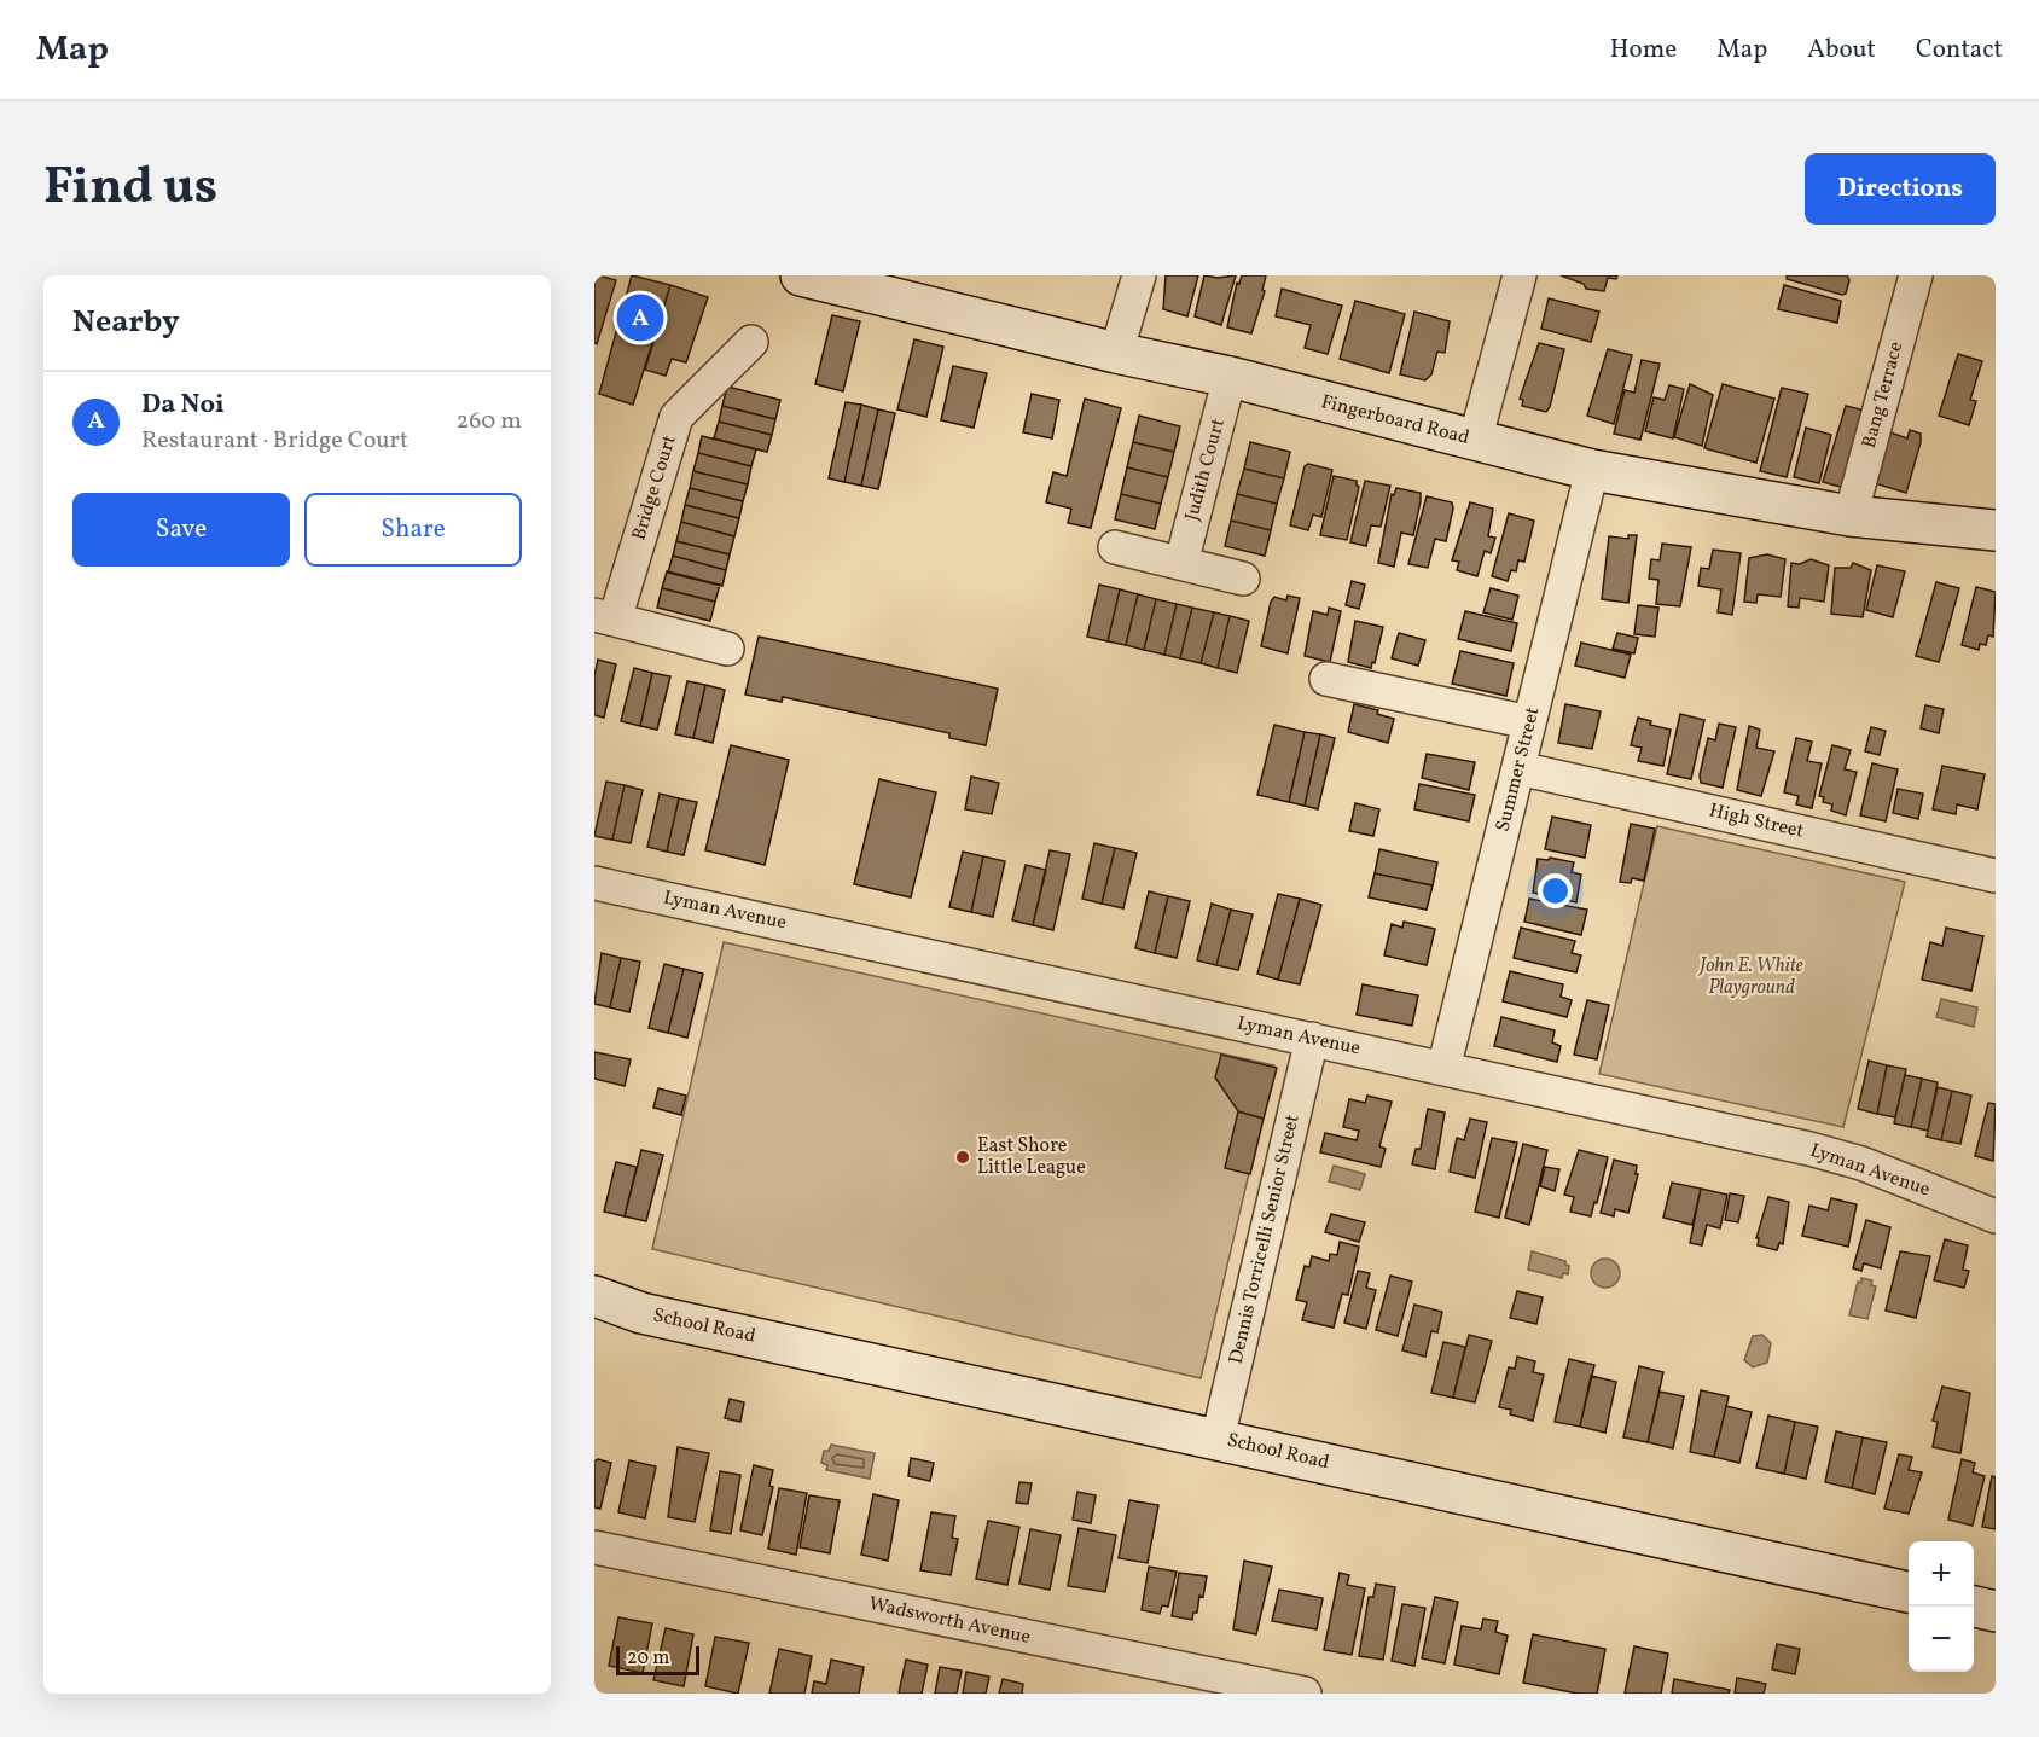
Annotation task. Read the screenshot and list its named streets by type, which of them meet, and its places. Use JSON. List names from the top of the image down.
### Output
{
  "streets": {
    "main road": ["Fingerboard Road", "School Road"],
    "street": [
      "Bang Terrace",
      "Judith Court",
      "Bridge Court",
      "Summer Street",
      "High Street",
      "Lyman Avenue",
      "Dennis Torricelli Senior Street",
      "Wadsworth Avenue"
    ]
  },
  "crossings": [
    ["Bang Terrace", "Fingerboard Road"],
    ["Fingerboard Road", "Judith Court"],
    ["Fingerboard Road", "Summer Street"],
    ["Summer Street", "High Street"],
    ["Summer Street", "Lyman Avenue"],
    ["Lyman Avenue", "Dennis Torricelli Senior Street"],
    ["Dennis Torricelli Senior Street", "School Road"]
  ],
  "parks": ["John E. White Playground"],
  "places": ["East Shore Little League"],
  "scale_bar": "20 m",
  "page": {
    "header": "Map",
    "nav": [
      "Home",
      "Map",
      "About",
      "Contact"
    ],
    "title": "Find us",
    "buttons": [
      "Directions",
      ["Save", "Share"]
    ],
    "heading": "Nearby",
    "pins": "A",
    "list": [
      {
        "mark": "A",
        "name": "Da Noi",
        "note": "Restaurant · Bridge Court",
        "value": "260 m"
      }
    ],
    "map_buttons": ["+", "−"],
    "scale": "20 m"
  }
}
